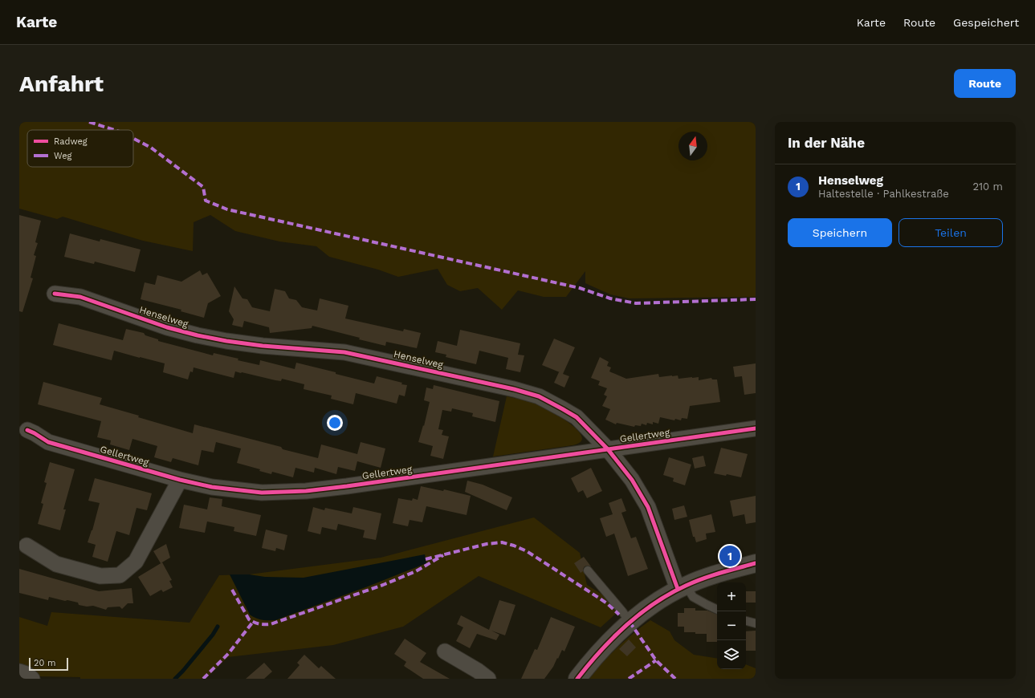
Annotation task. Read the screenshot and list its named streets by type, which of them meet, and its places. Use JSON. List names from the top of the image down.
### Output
{
  "streets": {
    "street": ["Henselweg", "Gellertweg"]
  },
  "crossings": [
    ["Henselweg", "Gellertweg"]
  ],
  "legend": ["Radweg", "Weg"],
  "scale_bar": "20 m",
  "north": "top",
  "page": {
    "header": "Karte",
    "nav": ["Karte", "Route", "Gespeichert"],
    "buttons": [
      "Route",
      ["Speichern", "Teilen"]
    ],
    "title": "Anfahrt",
    "heading": "In der Nähe",
    "list": [
      {
        "mark": "1",
        "name": "Henselweg",
        "note": "Haltestelle · Pahlkestraße",
        "value": "210 m"
      }
    ],
    "pins": "1",
    "map_buttons": ["+", "−"],
    "scale": "20 m"
  }
}
